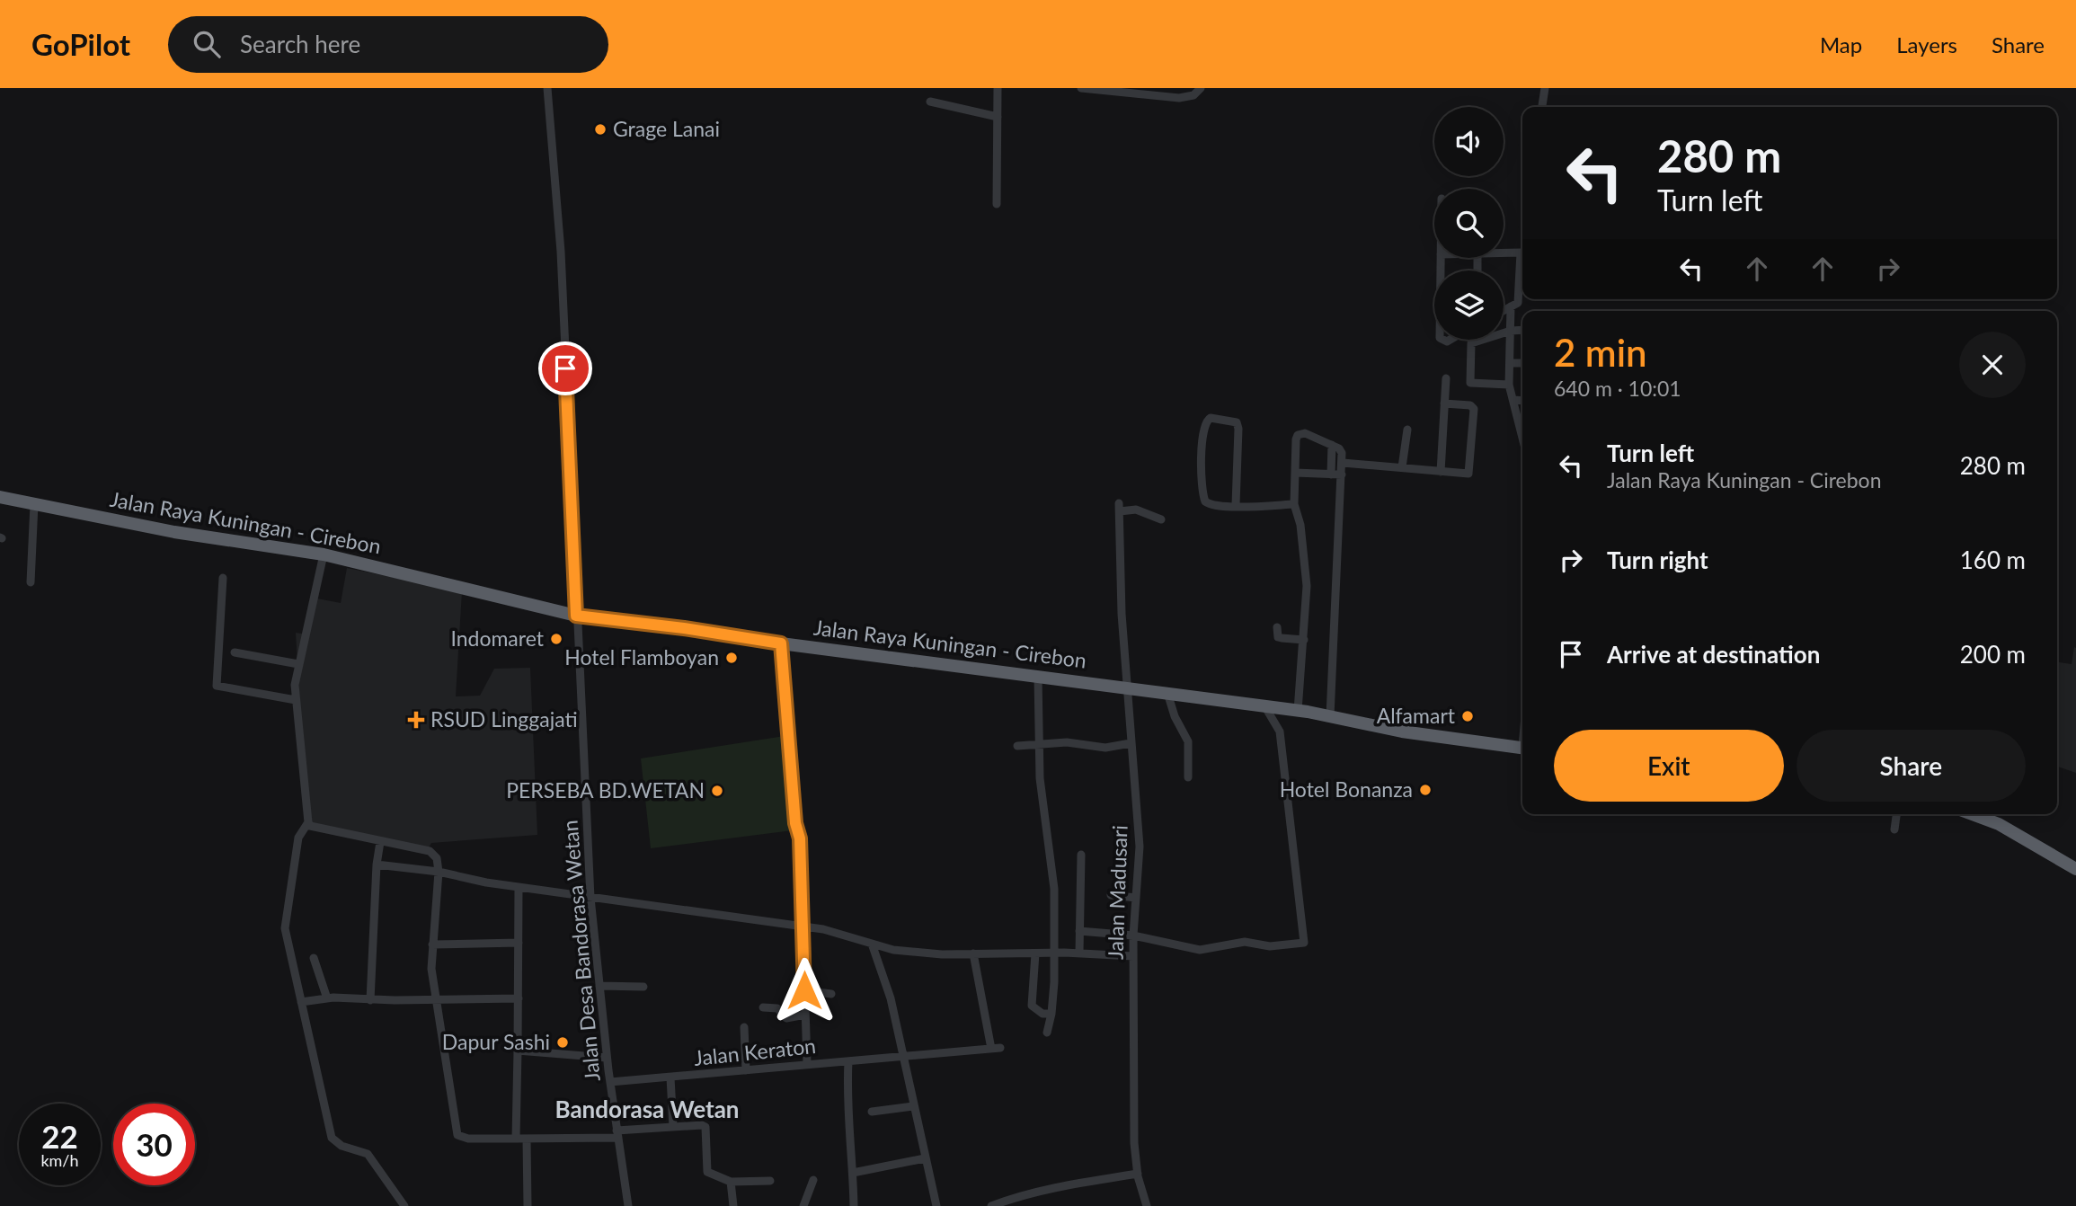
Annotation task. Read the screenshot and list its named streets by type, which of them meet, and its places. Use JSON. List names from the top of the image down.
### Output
{
  "streets": {
    "highway": ["Jalan Raya Kuningan - Cirebon"],
    "street": ["Jalan Madusari", "Jalan Desa Bandorasa Wetan", "Jalan Keraton"]
  },
  "crossings": [
    ["Jalan Raya Kuningan - Cirebon", "Jalan Madusari"],
    ["Jalan Raya Kuningan - Cirebon", "Jalan Desa Bandorasa Wetan"],
    ["Jalan Desa Bandorasa Wetan", "Jalan Keraton"]
  ],
  "districts": ["Bandorasa Wetan"],
  "places": {
    "other": [
      "Grage Lanai",
      "Indomaret",
      "Hotel Flamboyan",
      "Alfamart",
      "Hotel Bonanza",
      "PERSEBA BD.WETAN",
      "Dapur Sashi"
    ],
    "health": ["RSUD Linggajati"]
  },
  "page": {
    "header": "GoPilot",
    "search": "Search here",
    "nav": ["Map", "Layers", "Share"],
    "turn": ["280 m", "Turn left"],
    "heading": ["2 min", "640 m · 10:01"],
    "list": [
      {
        "name": "Turn left",
        "note": "Jalan Raya Kuningan - Cirebon",
        "value": "280 m"
      },
      {
        "name": "Turn right",
        "value": "160 m"
      },
      {
        "name": "Arrive at destination",
        "value": "200 m"
      }
    ],
    "buttons": ["Exit", "Share"],
    "speed": "22 km/h",
    "limit": "30"
  }
}
